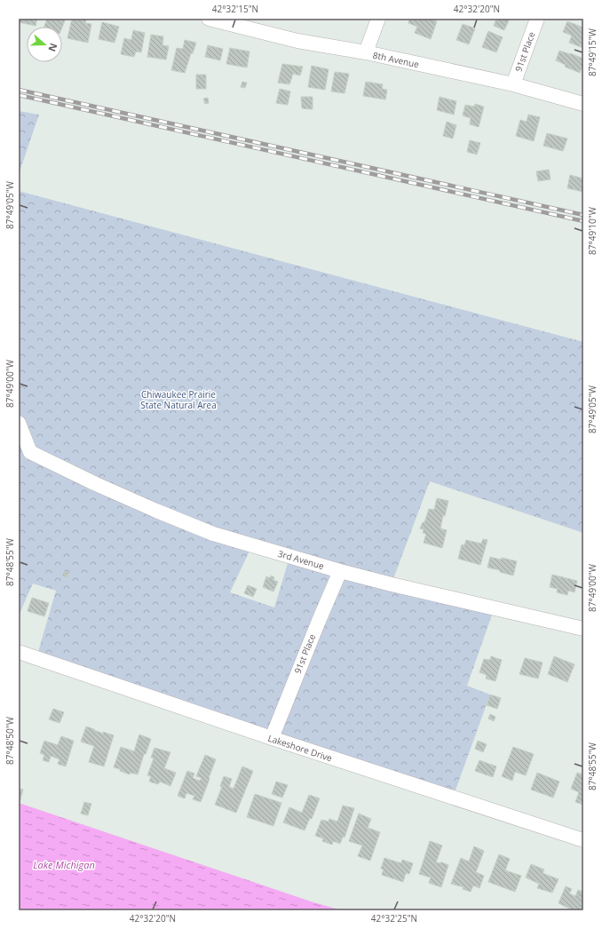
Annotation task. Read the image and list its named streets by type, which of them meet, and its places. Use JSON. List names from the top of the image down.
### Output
{
  "streets": {
    "street": [
      "91st Place",
      "8th Avenue",
      "3rd Avenue",
      "Lakeshore Drive"
    ]
  },
  "crossings": [
    ["91st Place", "8th Avenue"],
    ["91st Place", "3rd Avenue"],
    ["91st Place", "Lakeshore Drive"]
  ],
  "water": ["Lake Michigan"],
  "parks": ["Chiwaukee Prairie State Natural Area"],
  "north": "right",
  "coordinates": [
    "42°32'15\"N",
    "42°32'20\"N",
    "87°49'15\"W",
    "87°49'05\"W",
    "87°49'10\"W",
    "87°49'00\"W",
    "87°48'55\"W",
    "87°48'50\"W",
    "42°32'25\"N"
  ]
}
